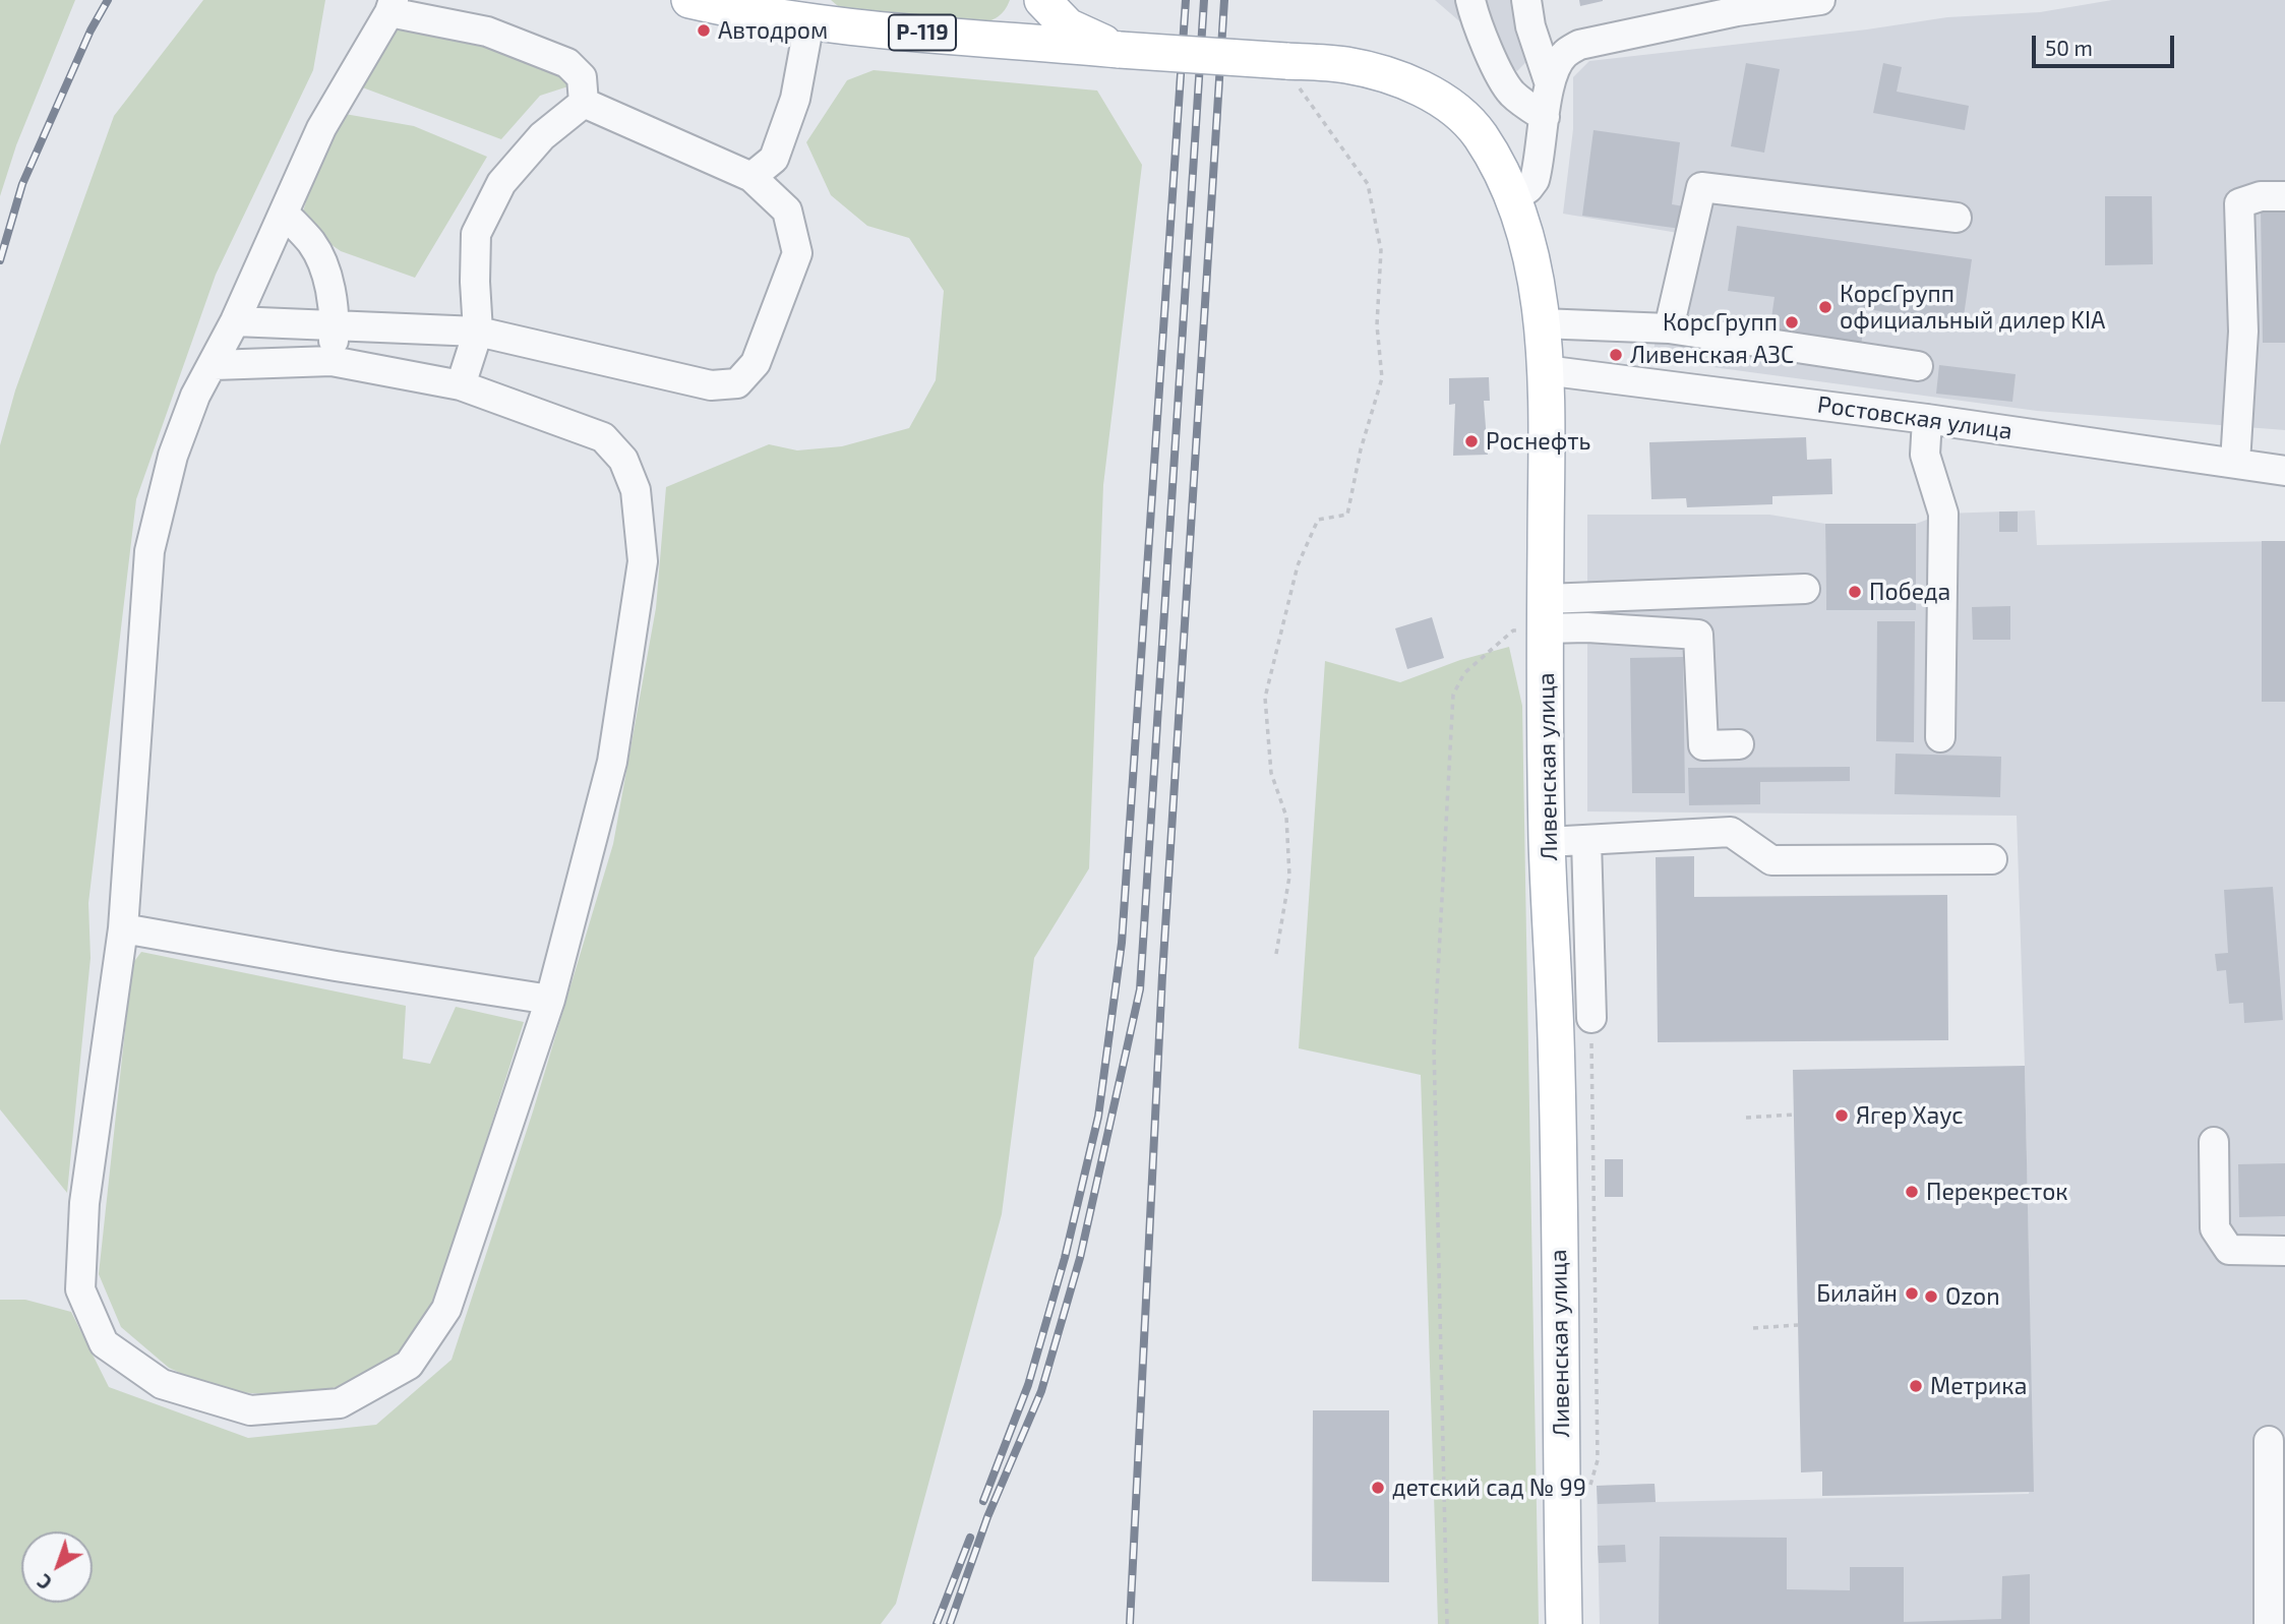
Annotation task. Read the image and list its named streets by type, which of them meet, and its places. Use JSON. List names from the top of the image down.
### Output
{
  "streets": {
    "main road": ["Р-119", "Ливенская улица"],
    "street": ["Ростовская улица"]
  },
  "crossings": [
    ["Р-119", "Ливенская улица"],
    ["Ростовская улица", "Ливенская улица"]
  ],
  "places": [
    "Автодром",
    "КорсГрупп официальный дилер KIA",
    "КорсГрупп",
    "Ливенская АЗС",
    "Роснефть",
    "Победа",
    "Ягер Хаус",
    "Перекресток",
    "Билайн",
    "Ozon",
    "Метрика",
    "детский сад № 99"
  ],
  "scale_bar": "50 m",
  "north": "bottom left"
}
